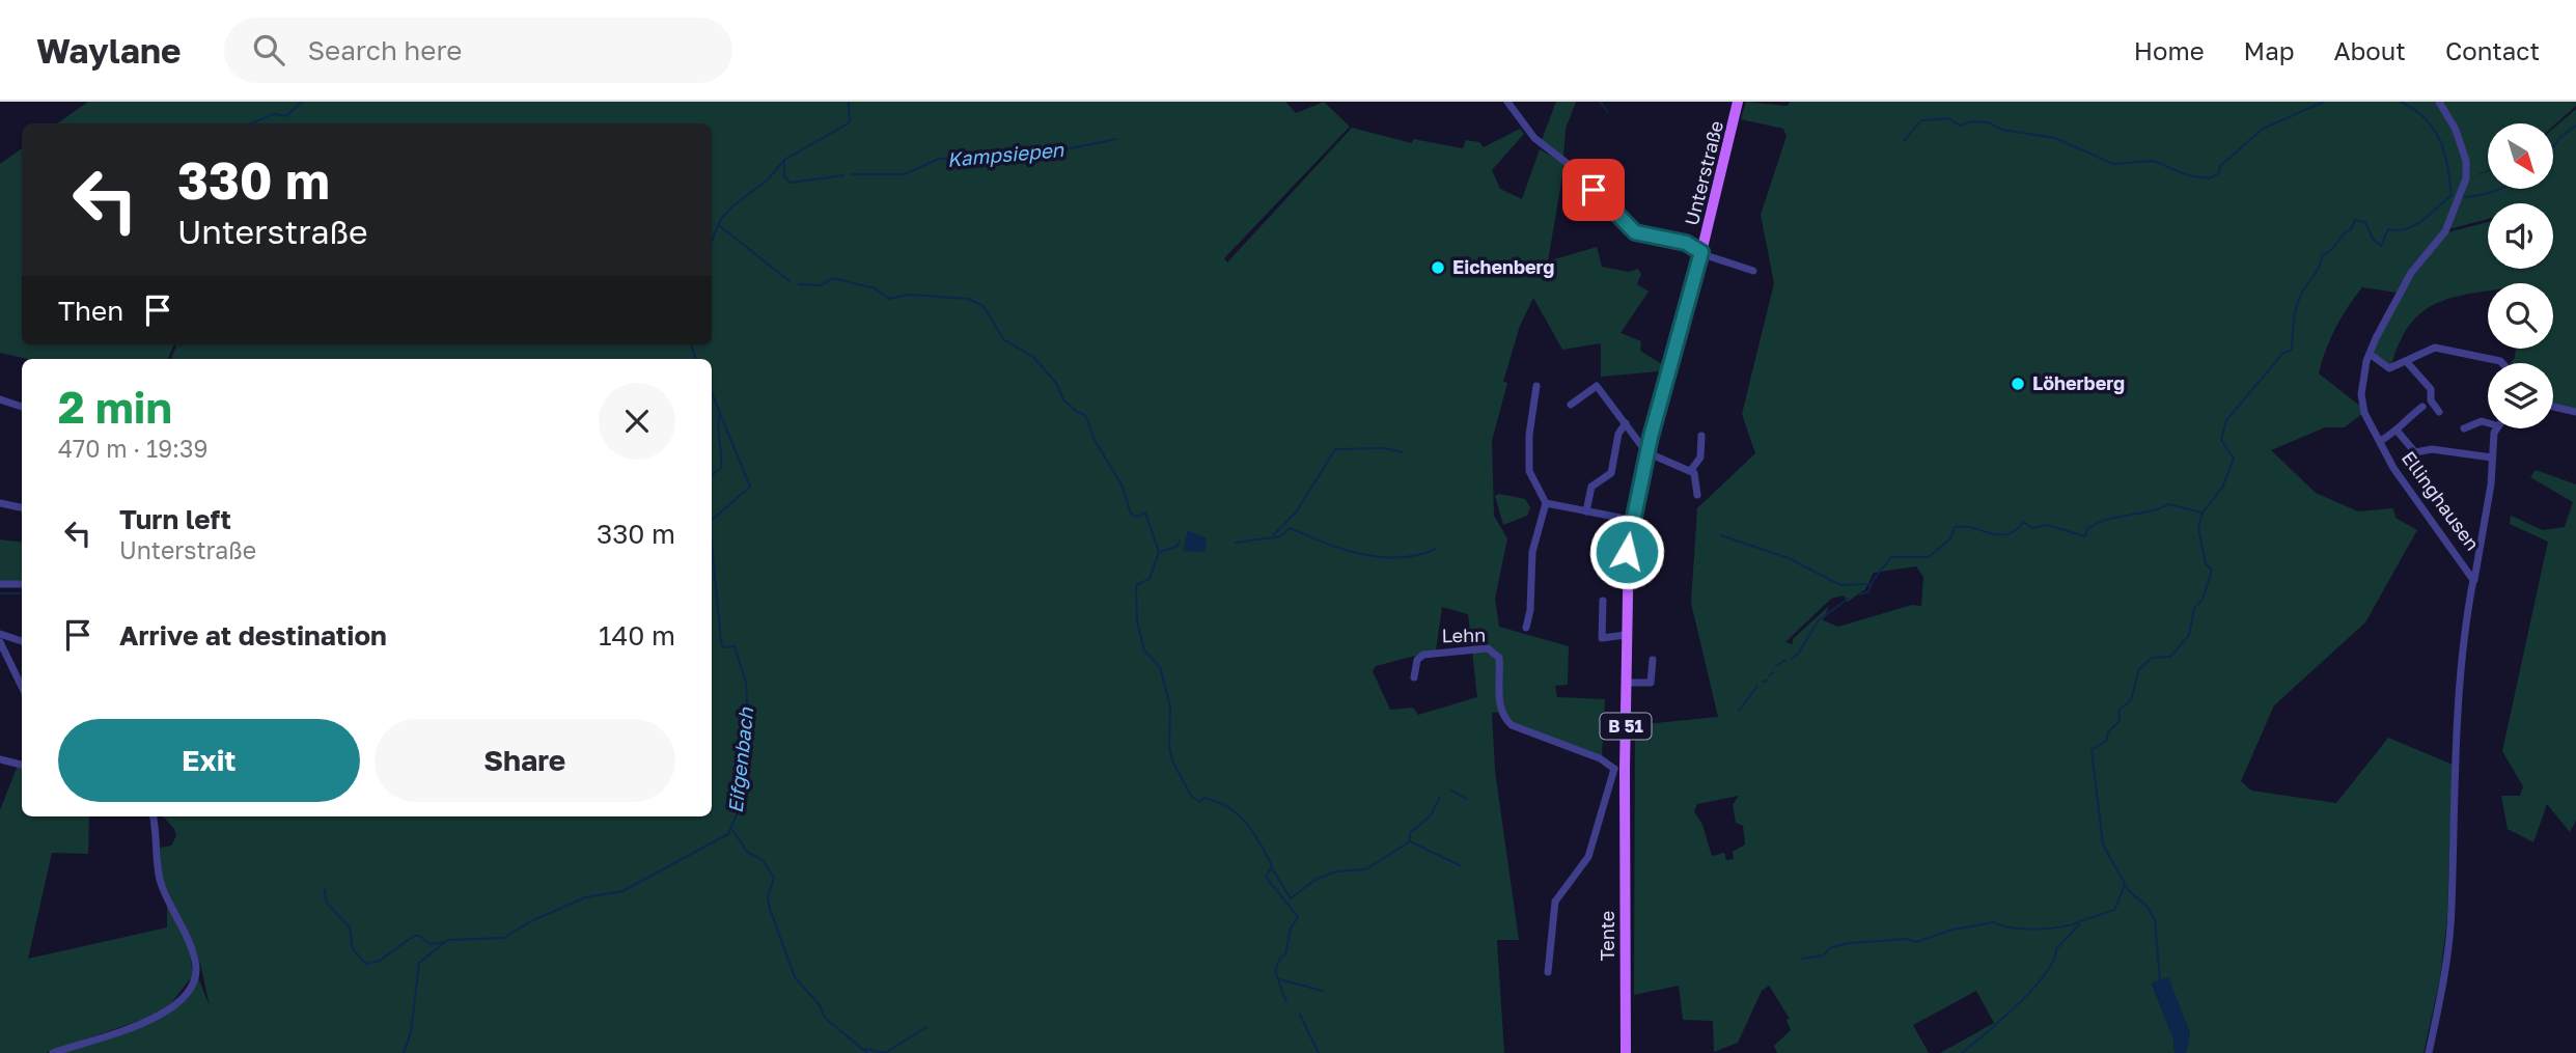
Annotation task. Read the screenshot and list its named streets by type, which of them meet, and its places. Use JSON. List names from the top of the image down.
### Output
{
  "streets": {
    "main road": ["Unterstraße", "B 51", "Tente"],
    "street": ["Ellinghausen", "Lehn"]
  },
  "crossings": [
    ["Unterstraße", "Lehn"],
    ["Unterstraße", "Tente"]
  ],
  "water": ["Kampsiepen", "Eifgenbach"],
  "places": ["Eichenberg", "Löherberg"],
  "north": "bottom right",
  "page": {
    "header": "Waylane",
    "search": "Search here",
    "nav": [
      "Home",
      "Map",
      "About",
      "Contact"
    ],
    "turn": ["330 m", "Unterstraße"],
    "then": "Then",
    "heading": ["2 min", "470 m · 19:39"],
    "list": [
      {
        "name": "Turn left",
        "note": "Unterstraße",
        "value": "330 m"
      },
      {
        "name": "Arrive at destination",
        "value": "140 m"
      }
    ],
    "buttons": ["Exit", "Share"]
  }
}
